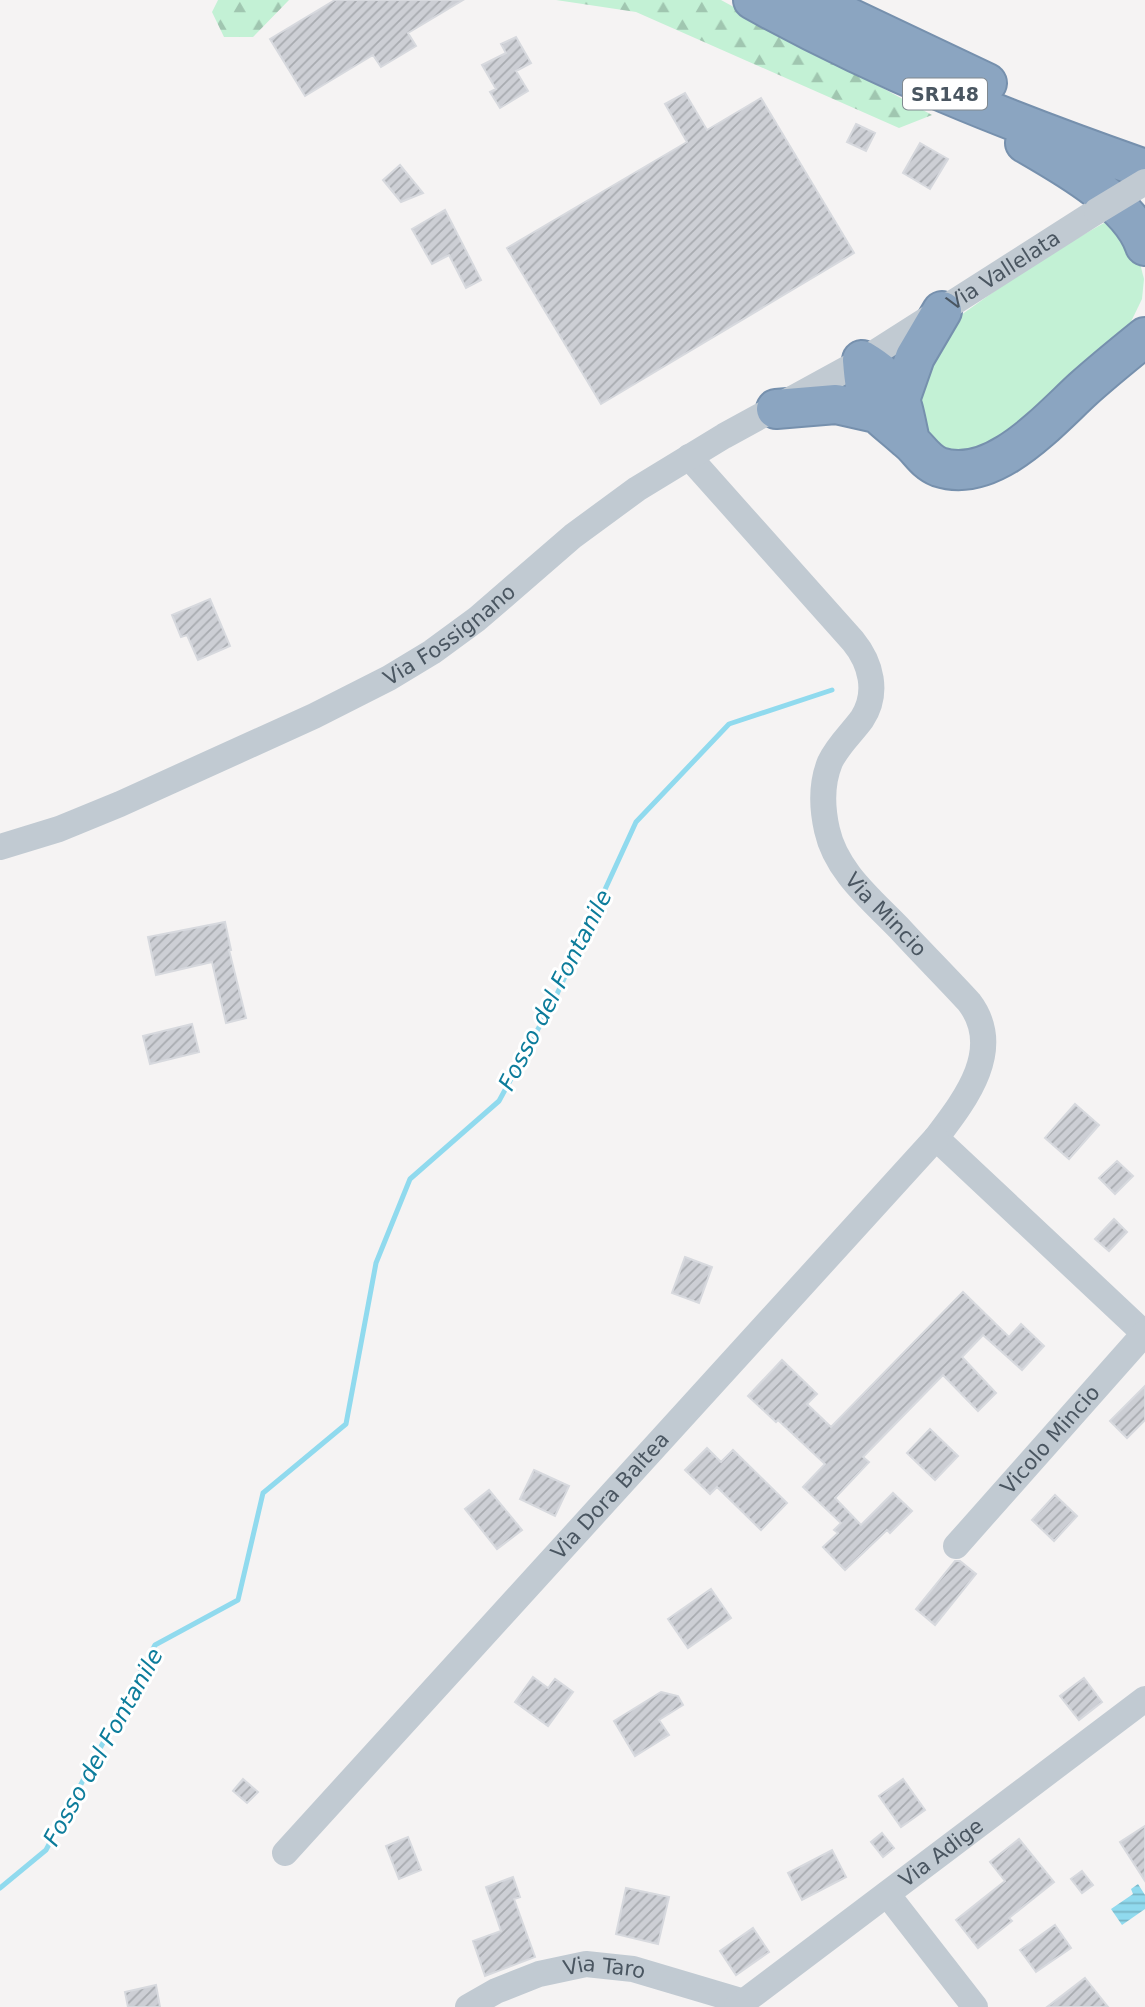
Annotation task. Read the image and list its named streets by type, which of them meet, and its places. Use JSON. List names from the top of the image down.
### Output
{
  "streets": {
    "highway": ["SR148"],
    "street": [
      "Via Vallelata",
      "Via Fossignano",
      "Via Mincio",
      "Vicolo Mincio",
      "Via Dora Baltea",
      "Via Adige",
      "Via Taro"
    ]
  },
  "crossings": [
    ["Via Vallelata", "Via Fossignano"],
    ["Via Fossignano", "Via Mincio"],
    ["Via Mincio", "Via Dora Baltea"],
    ["Via Adige", "Via Taro"]
  ],
  "water": ["Fosso del Fontanile"]
}
